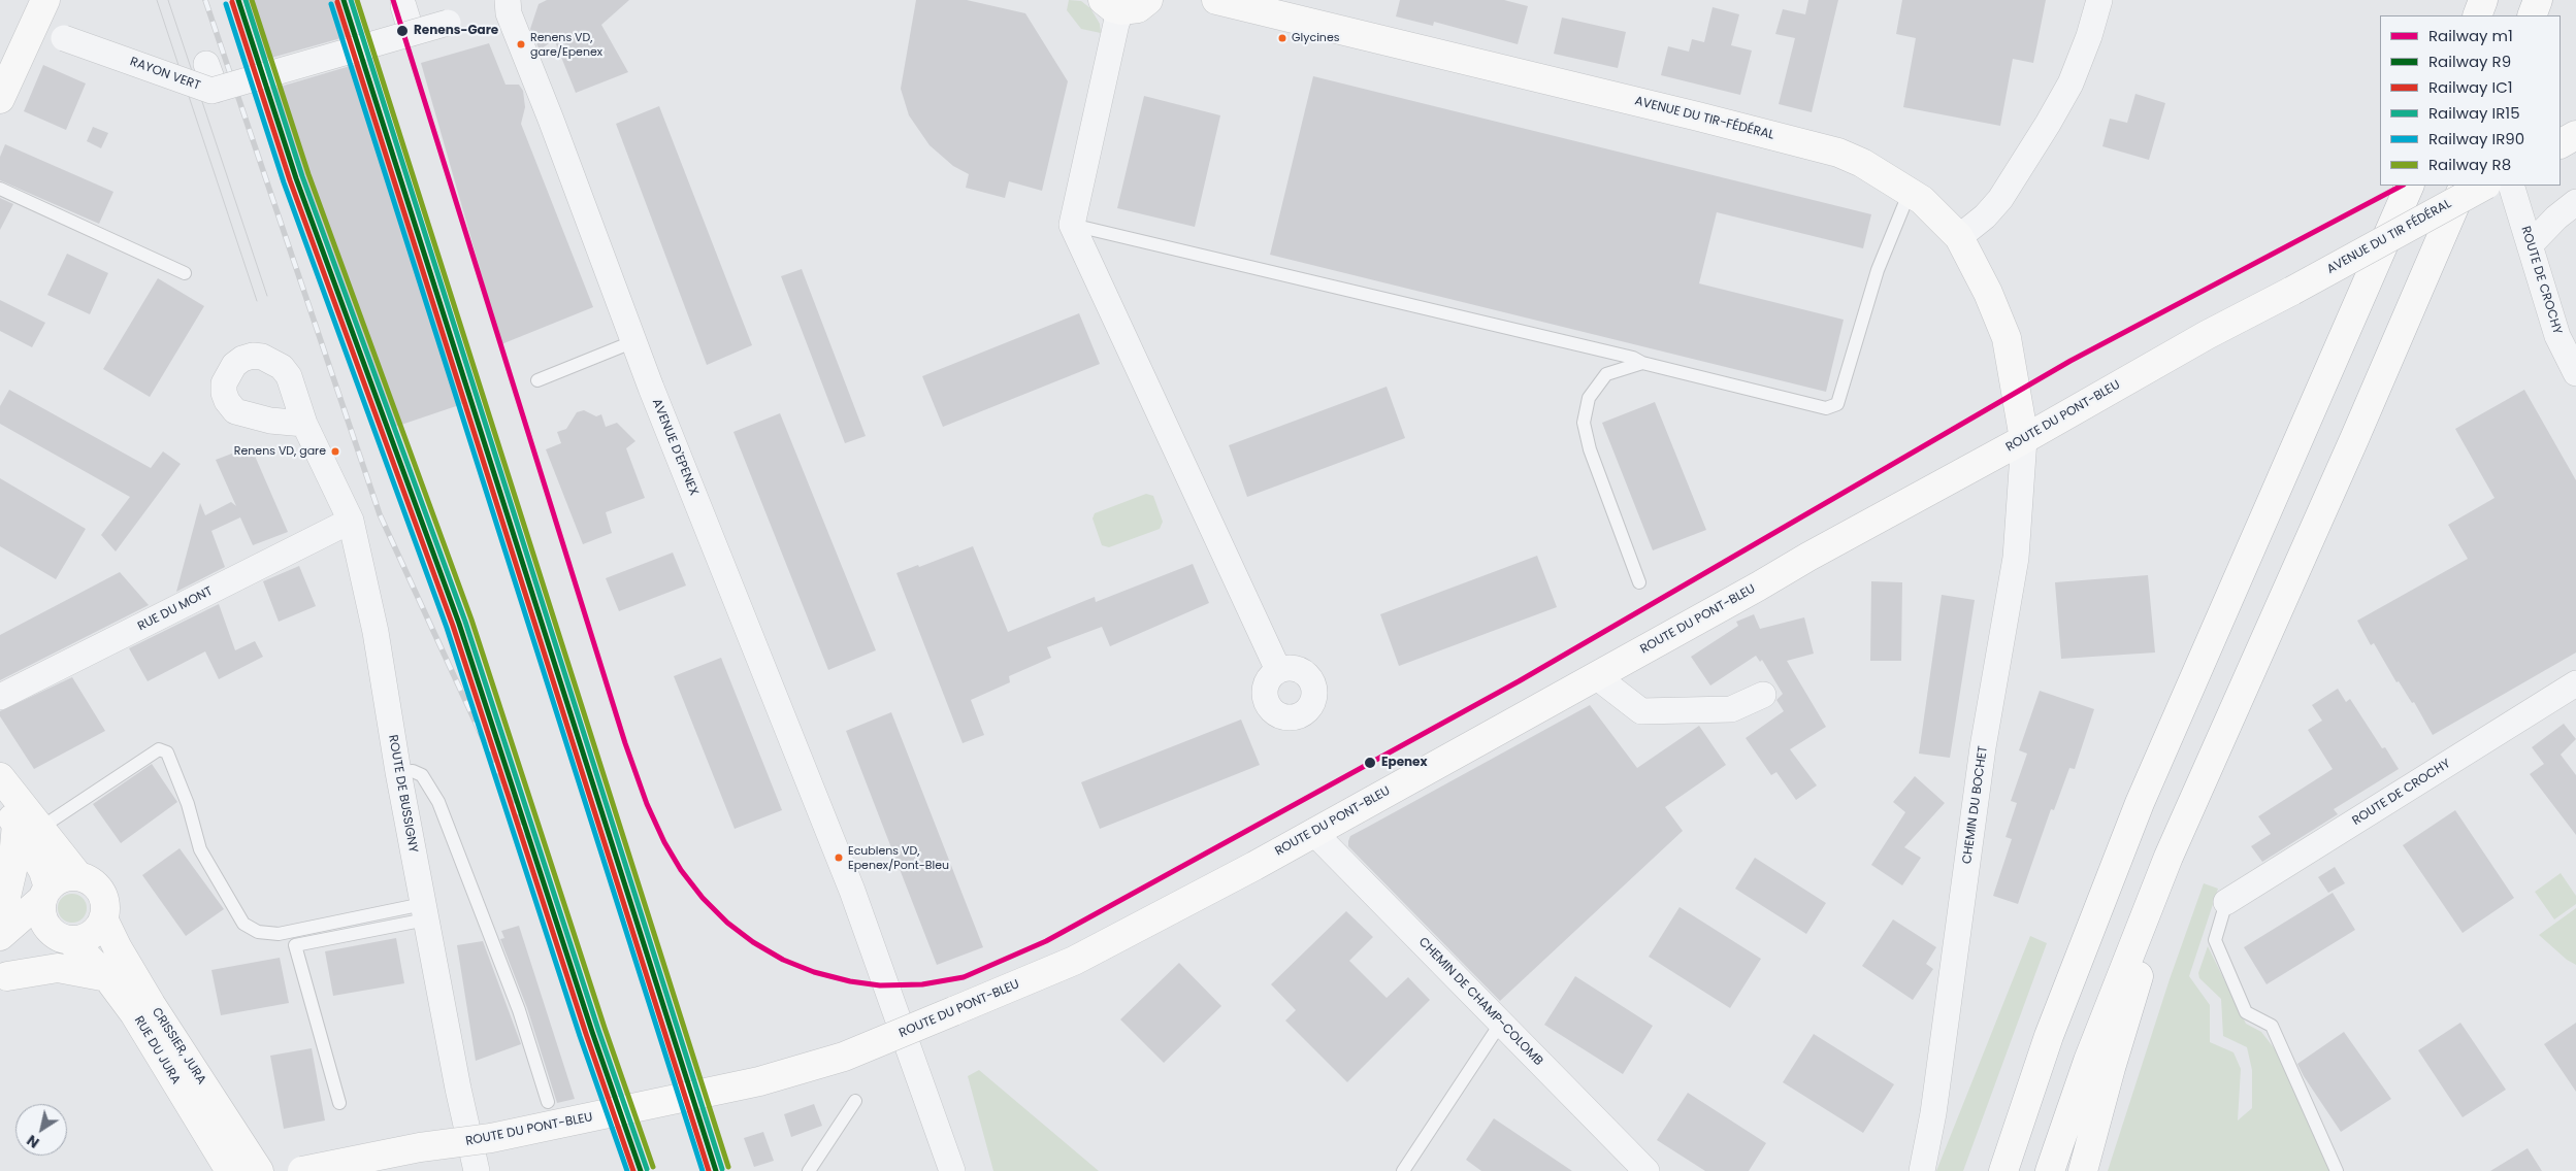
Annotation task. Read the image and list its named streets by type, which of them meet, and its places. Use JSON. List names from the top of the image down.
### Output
{
  "streets": {
    "main road": [
      "AVENUE DU TIR-FÉDÉRAL",
      "AVENUE DU TIR FÉDÉRAL",
      "ROUTE DU PONT-BLEU",
      "CRISSIER, JURA",
      "RUE DU JURA"
    ],
    "street": [
      "RAYON VERT",
      "ROUTE DE CROCHY",
      "AVENUE D'EPENEX",
      "RUE DU MONT",
      "ROUTE DE BUSSIGNY",
      "CHEMIN DU BOCHET",
      "CHEMIN DE CHAMP-COLOMB"
    ]
  },
  "crossings": [
    ["AVENUE DU TIR-FÉDÉRAL", "ROUTE DU PONT-BLEU"],
    ["AVENUE DU TIR-FÉDÉRAL", "CHEMIN DU BOCHET"],
    ["AVENUE DU TIR FÉDÉRAL", "ROUTE DU PONT-BLEU"],
    ["ROUTE DU PONT-BLEU", "CHEMIN DU BOCHET"],
    ["ROUTE DU PONT-BLEU", "CHEMIN DE CHAMP-COLOMB"],
    ["RUE DU MONT", "ROUTE DE BUSSIGNY"],
    ["CRISSIER, JURA", "RUE DU JURA"]
  ],
  "places": [
    "Renens-Gare",
    "Glycines",
    "Renens VD, gare/Epenex",
    "Renens VD, gare",
    "Epenex",
    "Ecublens VD, Epenex/Pont-Bleu"
  ],
  "lines": [
    "rail line m1",
    "rail line R9",
    "rail line IR15",
    "rail line R8",
    "rail line IC1",
    "rail line IR90"
  ],
  "legend": [
    "Railway m1",
    "Railway R9",
    "Railway IC1",
    "Railway IR15",
    "Railway IR90",
    "Railway R8"
  ],
  "north": "bottom left"
}
